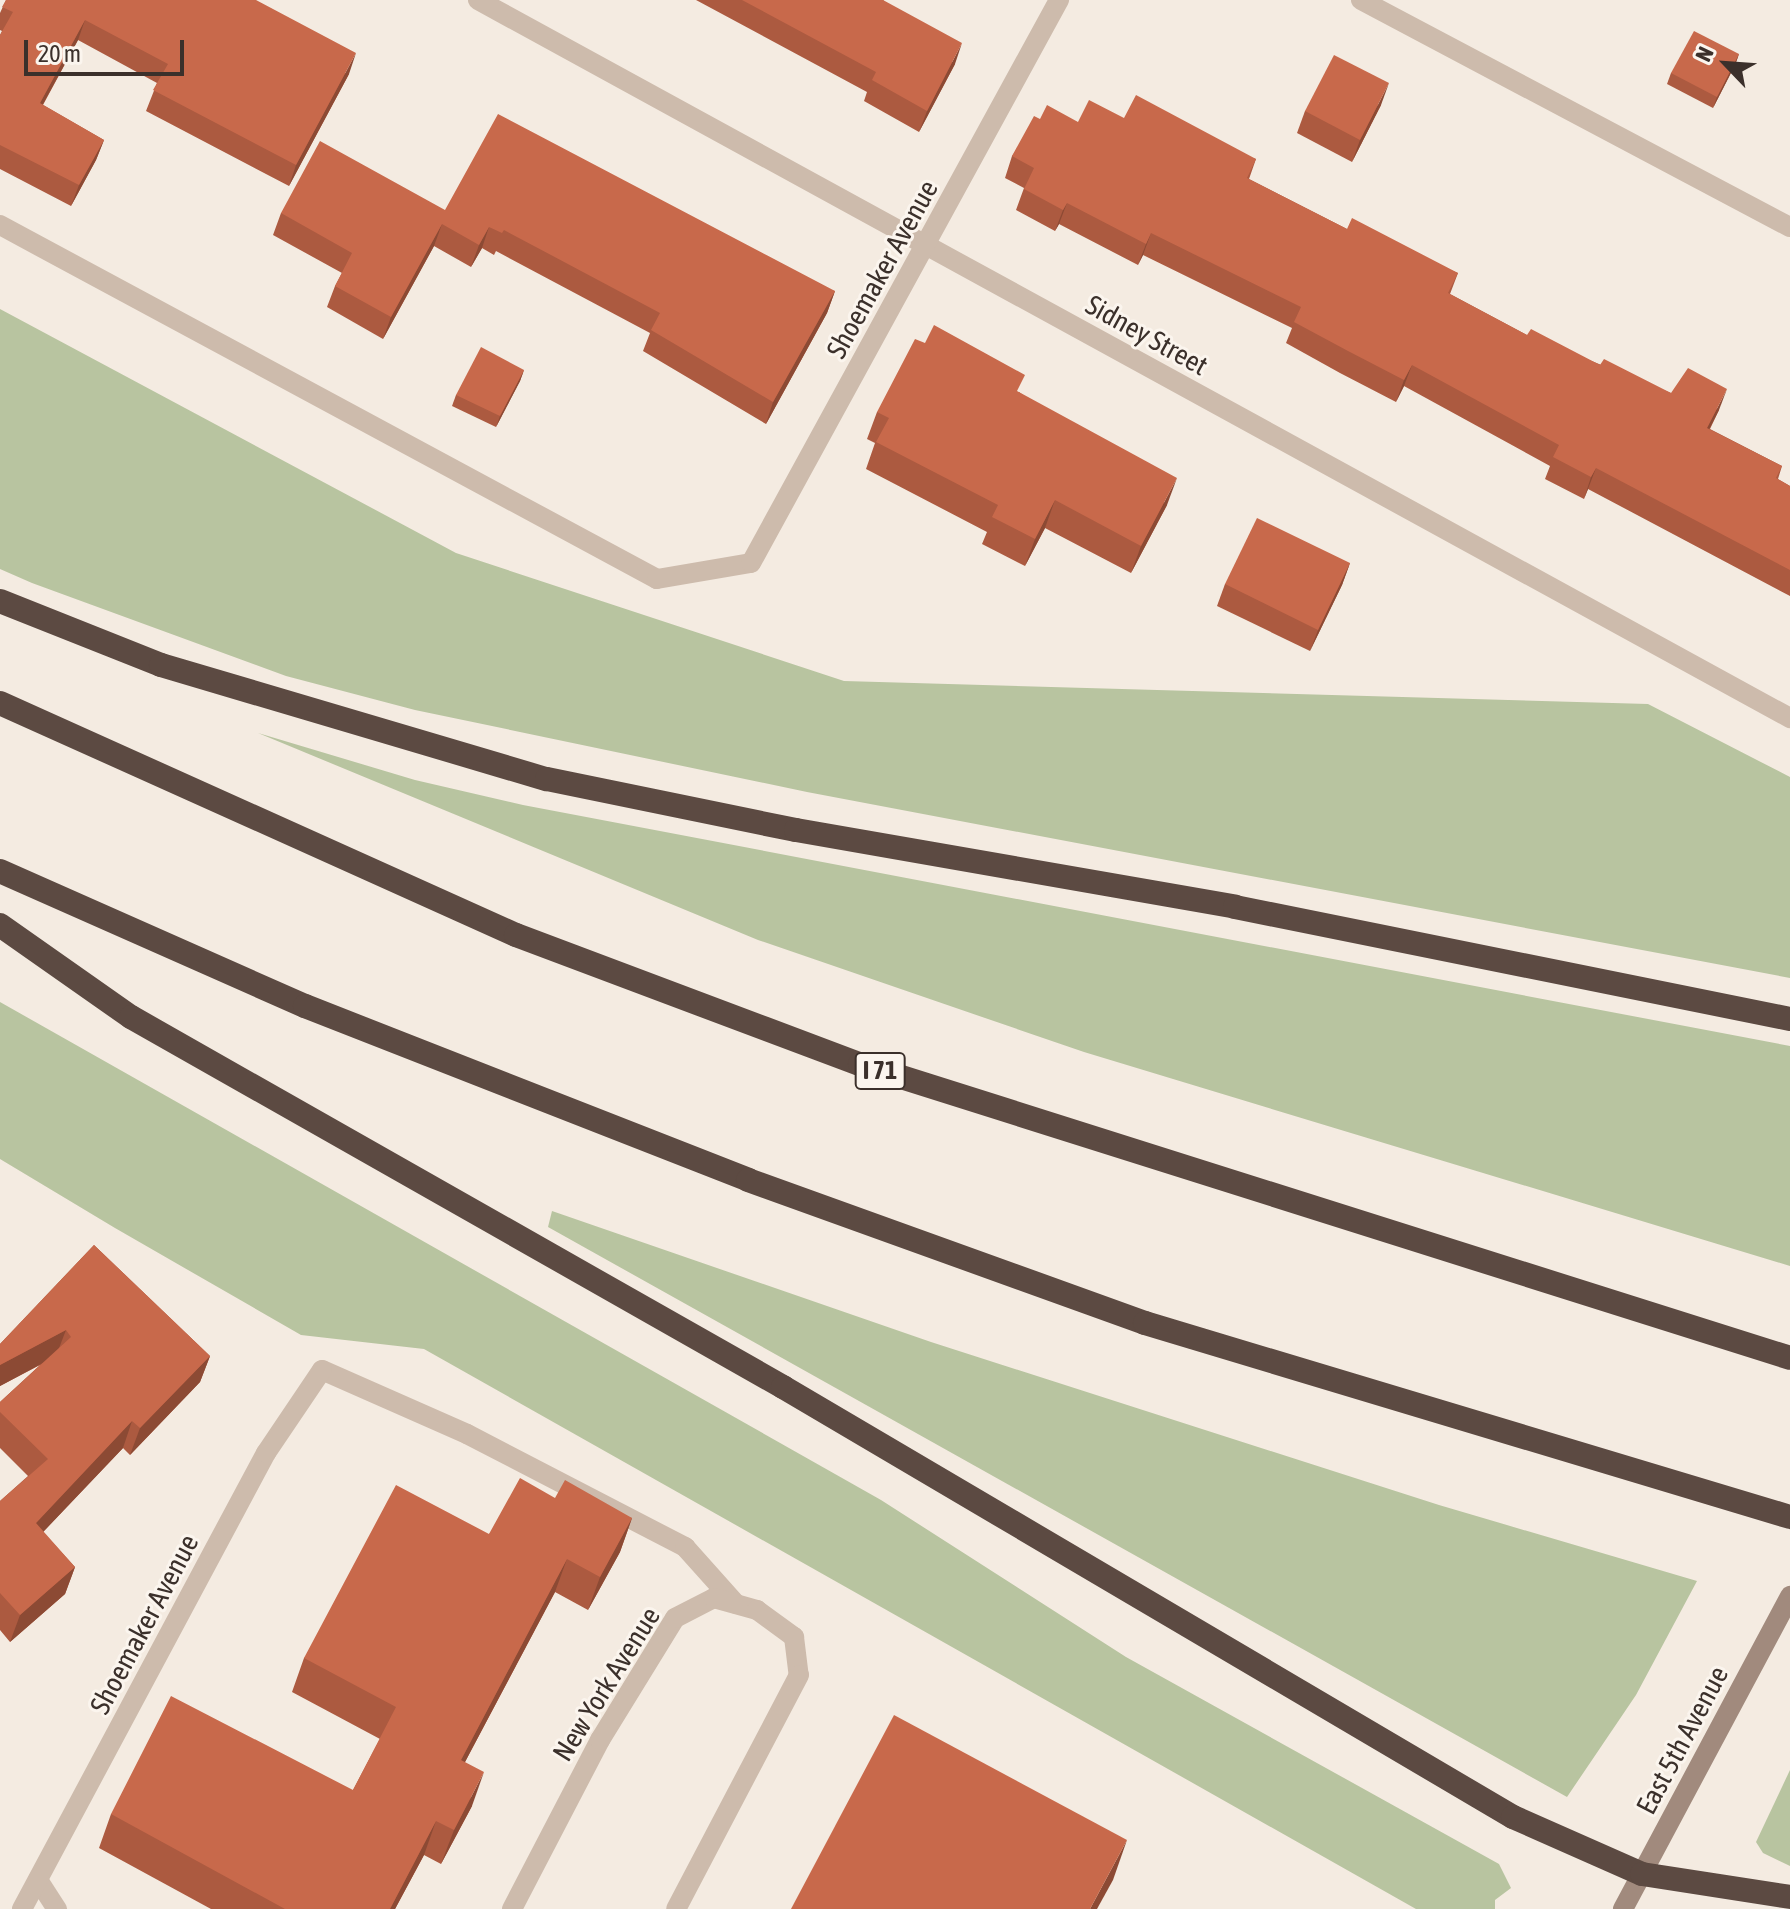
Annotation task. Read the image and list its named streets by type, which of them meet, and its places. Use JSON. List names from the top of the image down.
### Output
{
  "streets": {
    "highway": ["I 71"],
    "main road": ["East 5th Avenue"],
    "street": ["Shoemaker Avenue", "Sidney Street", "New York Avenue"]
  },
  "crossings": [
    ["Shoemaker Avenue", "Sidney Street"],
    ["Shoemaker Avenue", "New York Avenue"]
  ],
  "scale_bar": "20 m",
  "north": "top left"
}
